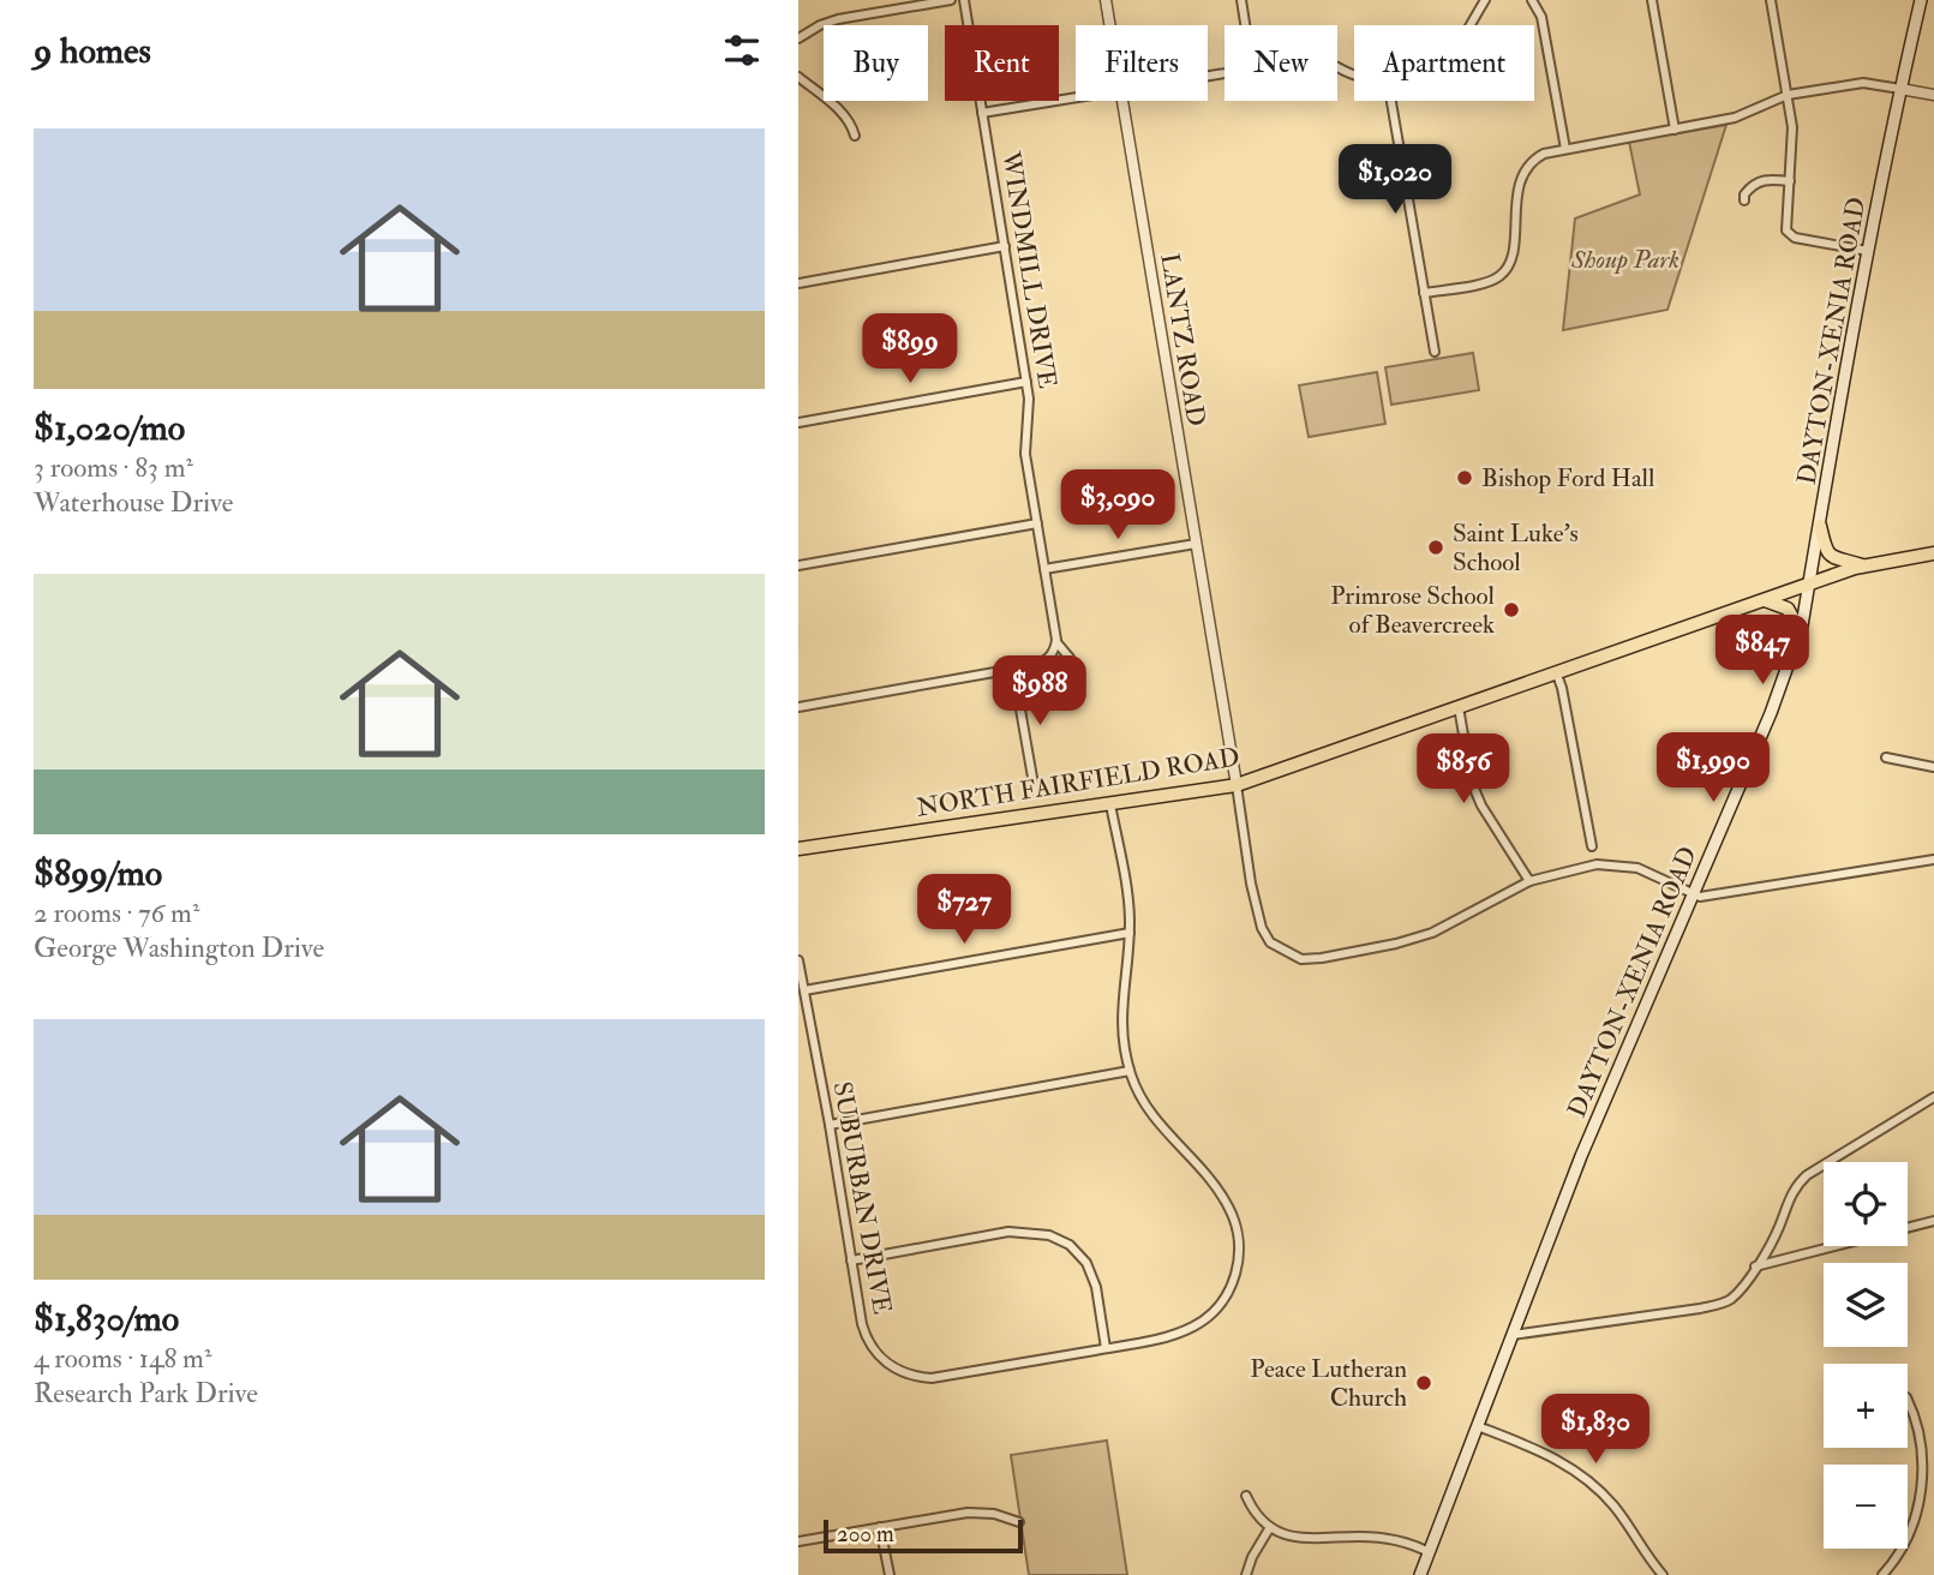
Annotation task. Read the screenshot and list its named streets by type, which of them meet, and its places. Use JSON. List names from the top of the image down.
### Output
{
  "streets": {
    "main road": ["DAYTON-XENIA ROAD", "NORTH FAIRFIELD ROAD"],
    "street": ["WINDMILL DRIVE", "LANTZ ROAD", "SUBURBAN DRIVE"]
  },
  "crossings": [
    ["LANTZ ROAD", "NORTH FAIRFIELD ROAD"],
    ["DAYTON-XENIA ROAD", "NORTH FAIRFIELD ROAD"],
    ["NORTH FAIRFIELD ROAD", "SUBURBAN DRIVE"]
  ],
  "parks": ["Shoup Park"],
  "places": [
    "Bishop Ford Hall",
    "Saint Luke’s School",
    "Primrose School of Beavercreek",
    "Peace Lutheran Church"
  ],
  "scale_bar": "200 m",
  "page": {
    "heading": "9 homes",
    "chip": [
      "Buy",
      "Rent",
      "Filters",
      "New",
      "Apartment"
    ],
    "list": [
      {
        "name": "$1,020/mo",
        "note": "3 rooms · 83 m² · Waterhouse Drive"
      },
      {
        "name": "$899/mo",
        "note": "2 rooms · 76 m² · George Washington Drive"
      },
      {
        "name": "$1,830/mo",
        "note": "4 rooms · 148 m² · Research Park Drive"
      }
    ],
    "price": [
      "$1,020",
      "$899",
      "$3,090",
      "$847",
      "$988",
      "$1,990",
      "$856",
      "$727",
      "$1,830"
    ],
    "map_buttons": ["+", "−"],
    "scale": "200 m"
  }
}
